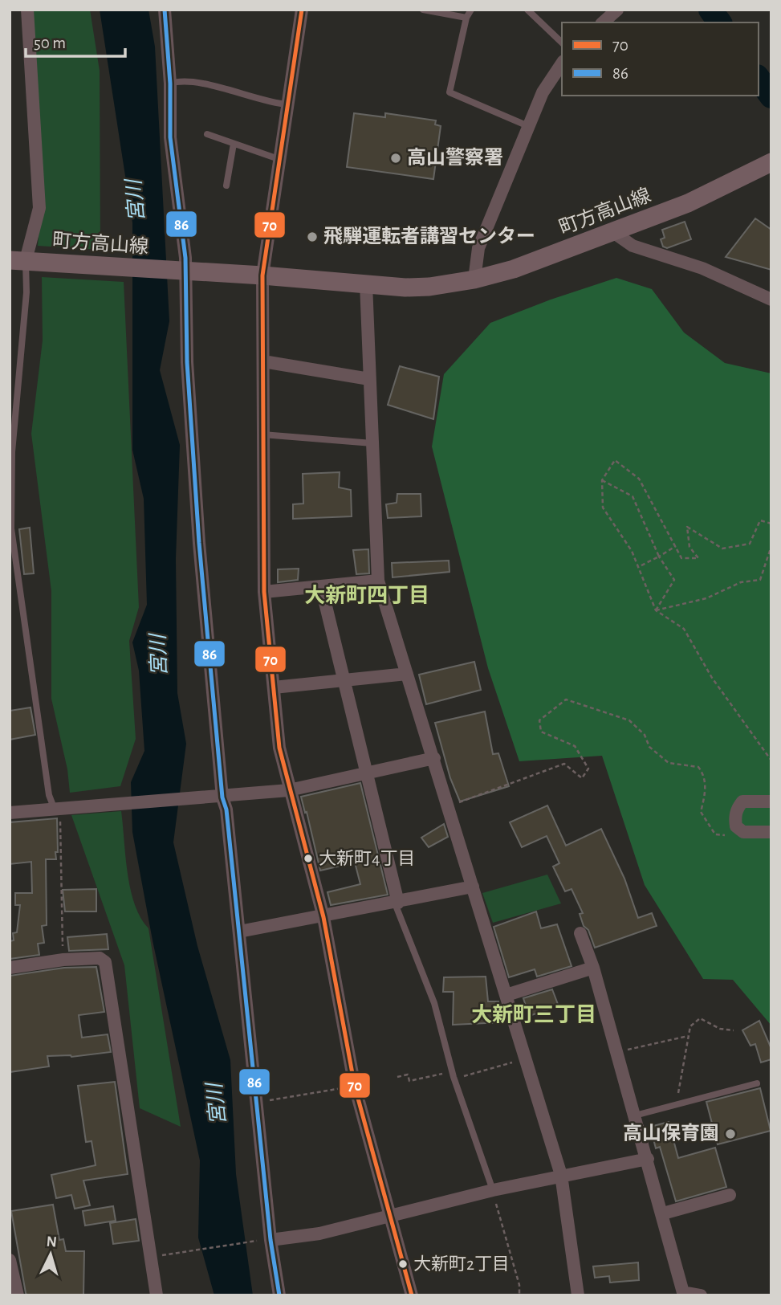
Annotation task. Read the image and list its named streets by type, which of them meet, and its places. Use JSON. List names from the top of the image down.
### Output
{
  "streets": {
    "main road": ["町方高山線"]
  },
  "districts": ["大新町四丁目", "大新町三丁目"],
  "water": ["宮川"],
  "places": [
    "高山警察署",
    "飛騨運転者講習センター",
    "大新町4丁目",
    "高山保育園",
    "大新町2丁目"
  ],
  "lines": ["transit line 70", "transit line 86"],
  "legend": ["70", "86"],
  "scale_bar": "50 m",
  "north": "top"
}
